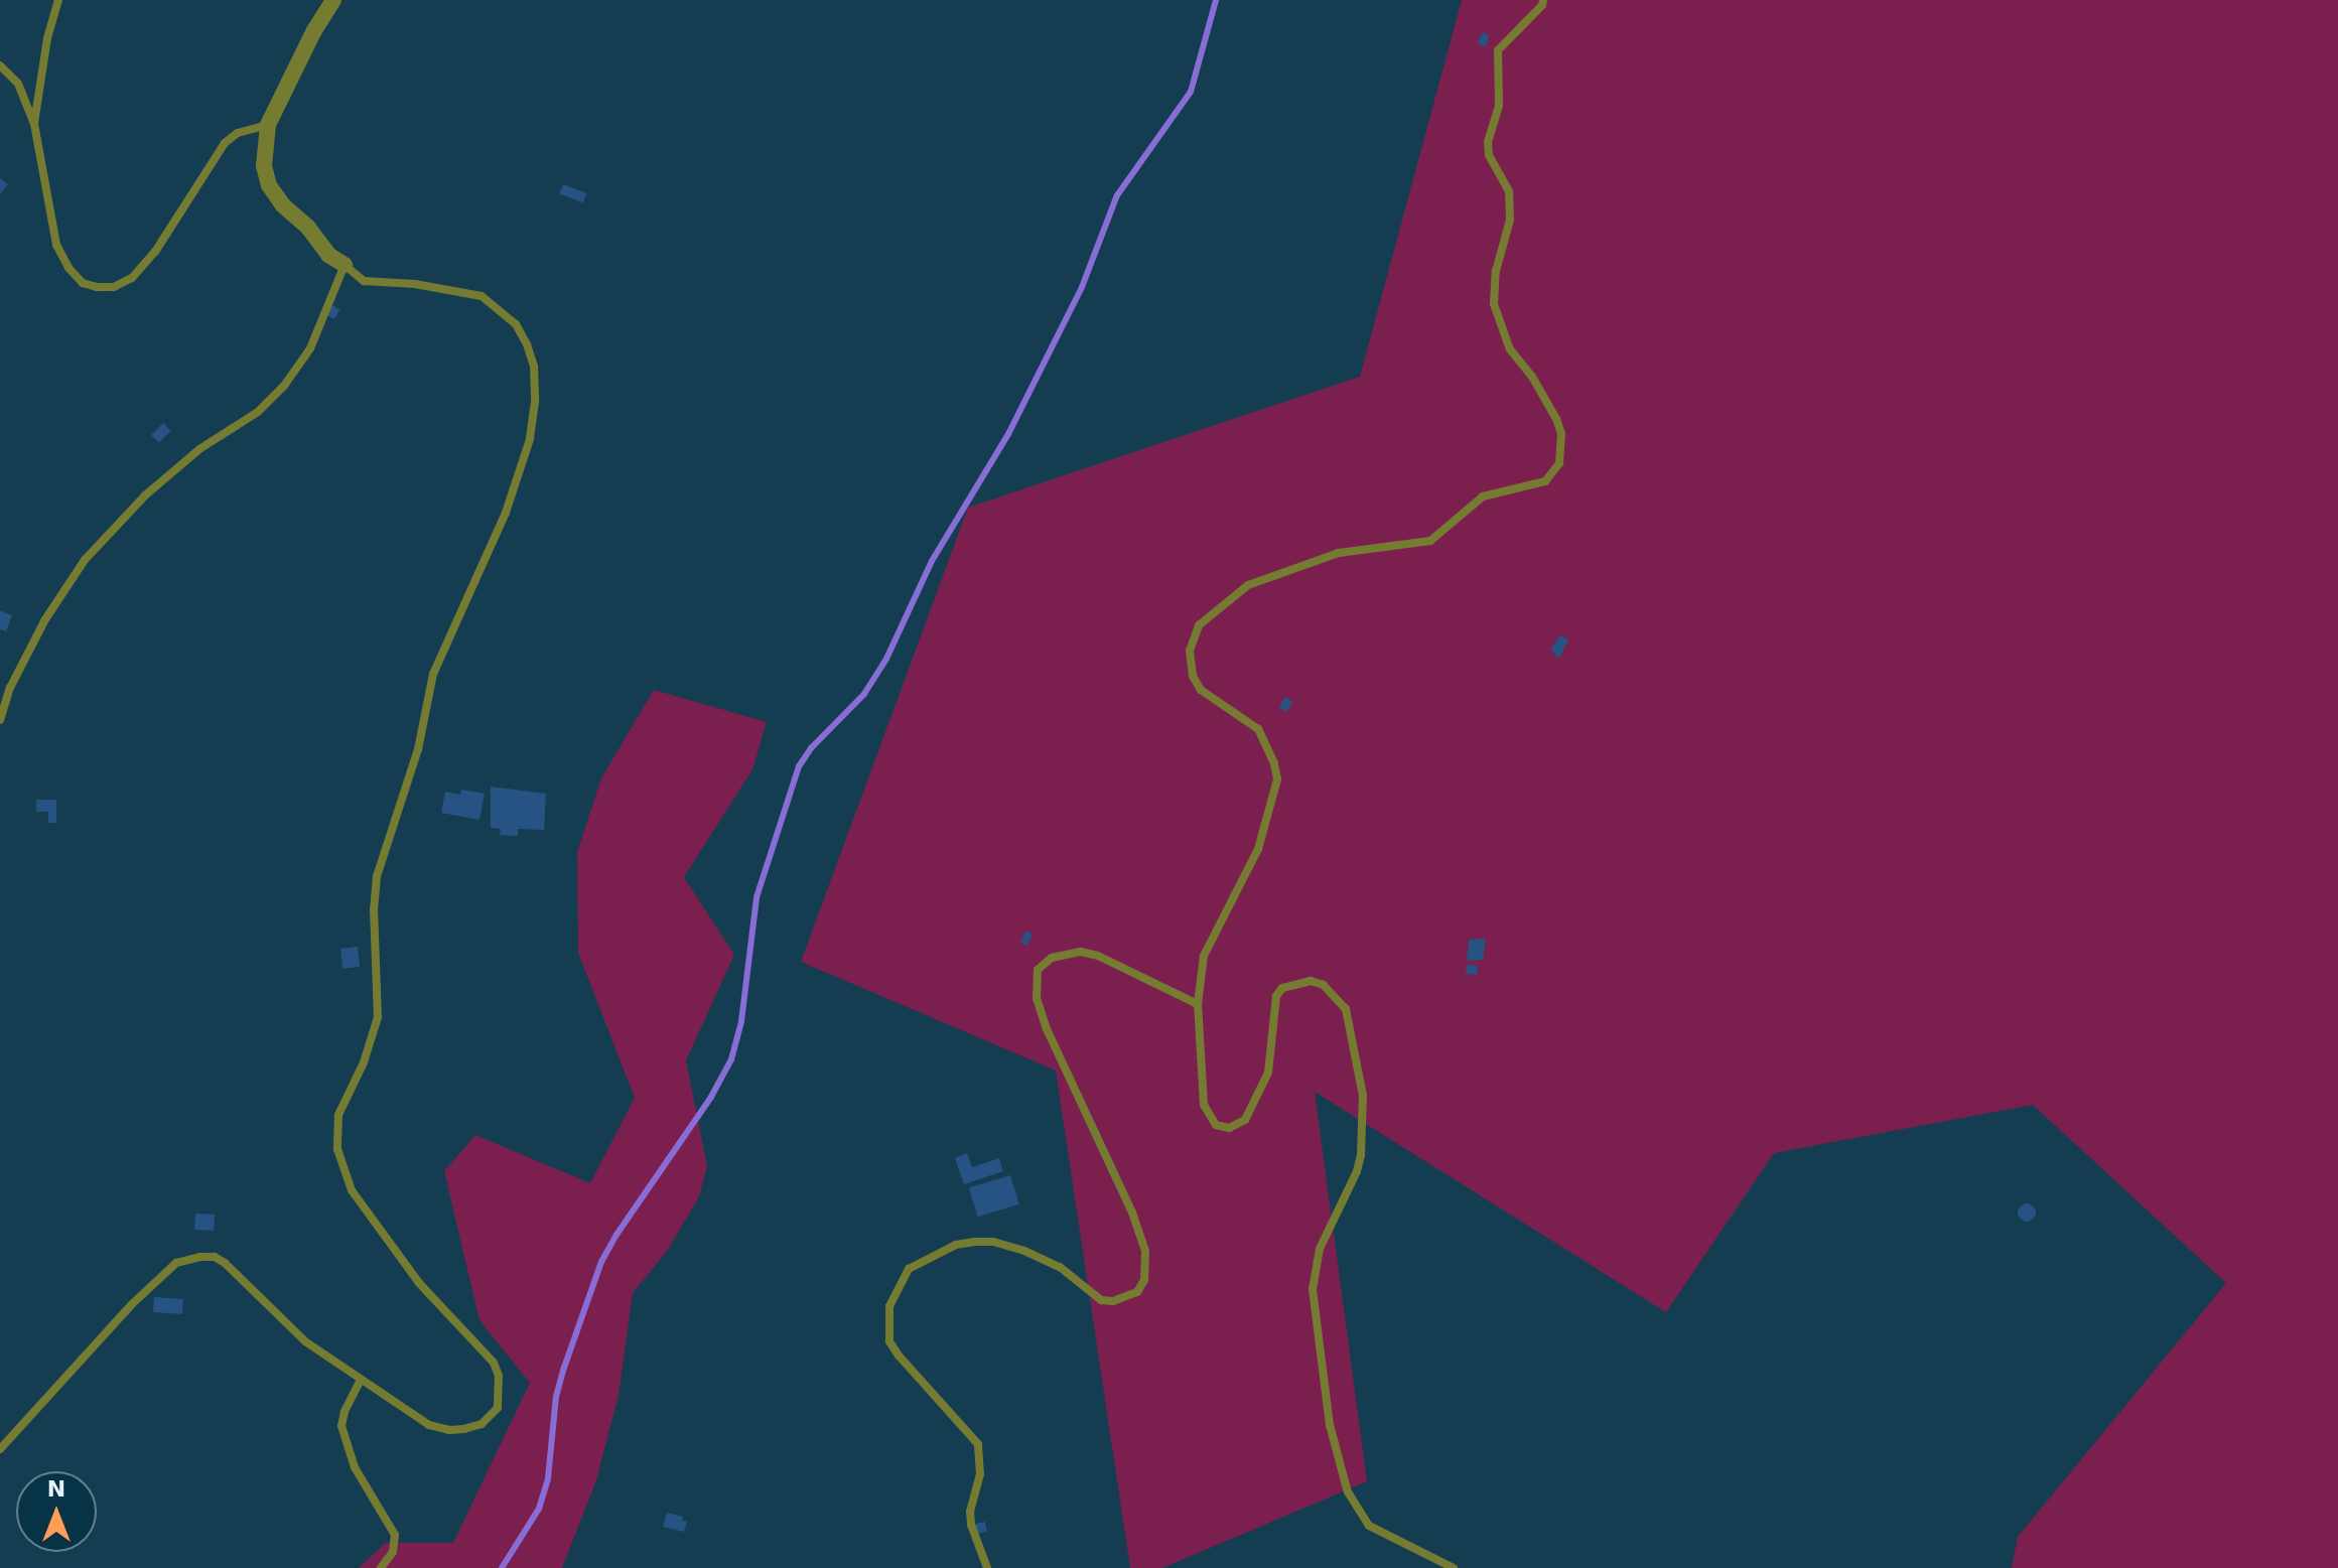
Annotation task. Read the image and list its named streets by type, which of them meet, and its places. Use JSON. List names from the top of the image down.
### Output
{
  "north": "top"
}
